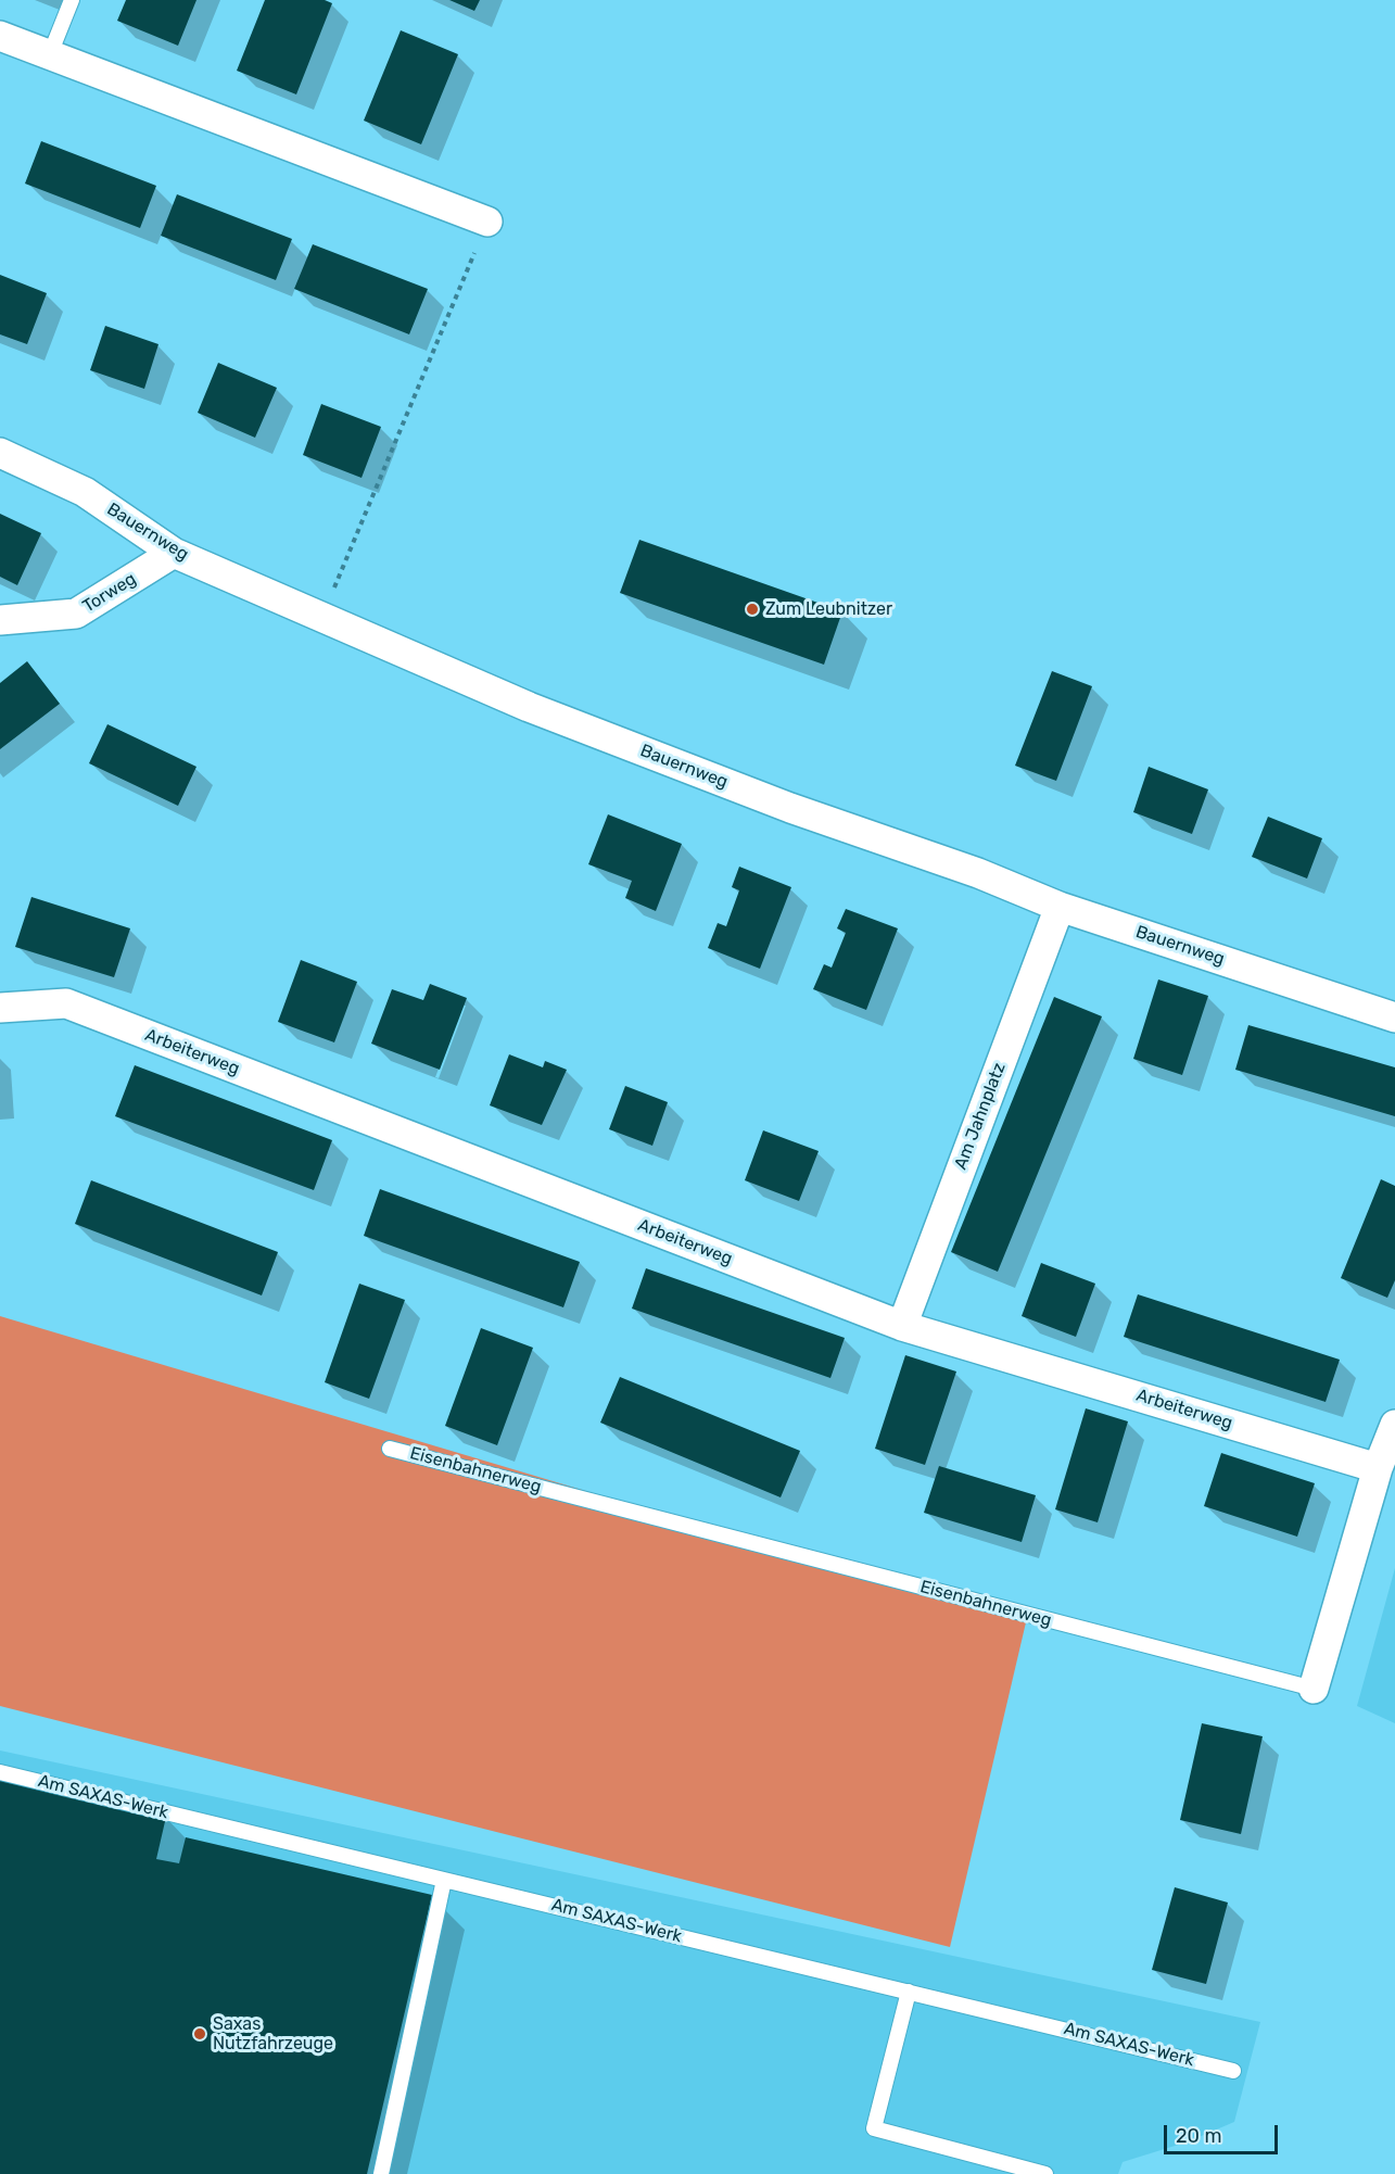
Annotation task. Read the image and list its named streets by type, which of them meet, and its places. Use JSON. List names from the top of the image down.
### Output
{
  "streets": {
    "street": [
      "Bauernweg",
      "Torweg",
      "Arbeiterweg",
      "Am Jahnplatz",
      "Eisenbahnerweg"
    ],
    "lane": ["Am SAXAS-Werk"]
  },
  "crossings": [
    ["Bauernweg", "Torweg"],
    ["Bauernweg", "Am Jahnplatz"],
    ["Arbeiterweg", "Am Jahnplatz"],
    ["Arbeiterweg", "Eisenbahnerweg"]
  ],
  "places": ["Zum Leubnitzer", "Saxas Nutzfahrzeuge"],
  "scale_bar": "20 m"
}
